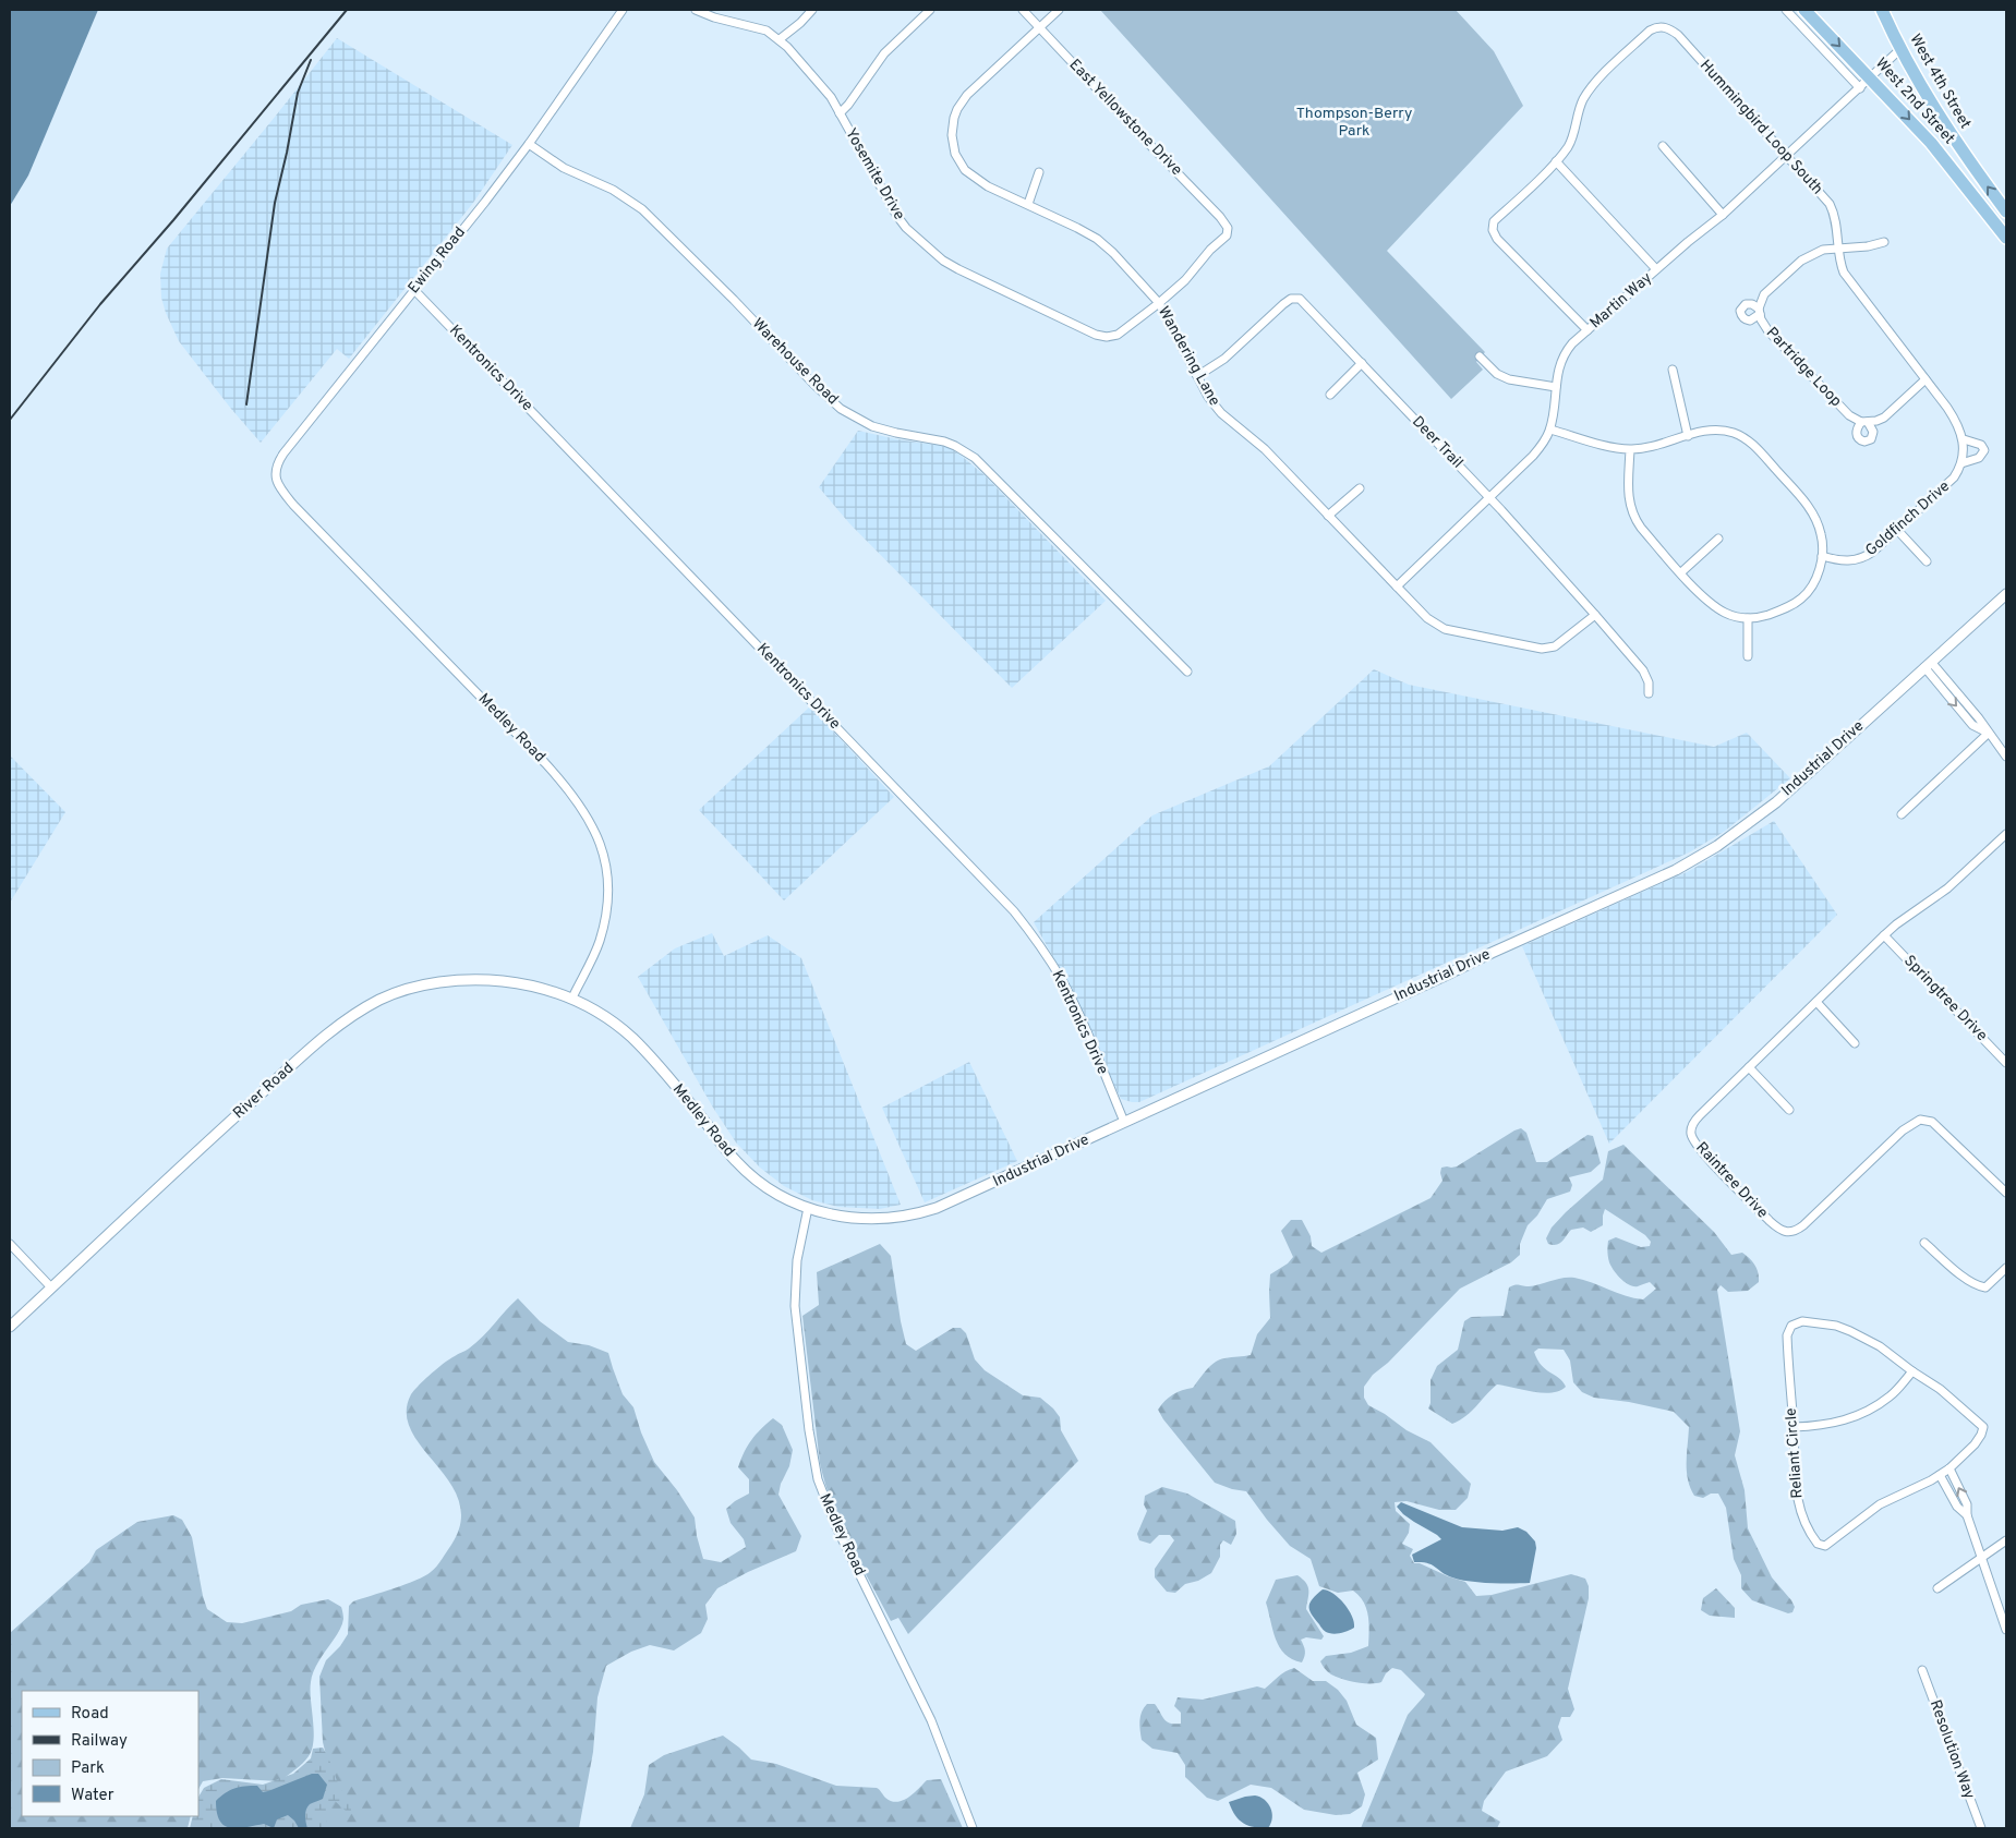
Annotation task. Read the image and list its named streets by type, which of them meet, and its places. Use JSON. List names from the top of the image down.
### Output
{
  "streets": {
    "main road": ["West 4th Street", "West 2nd Street"],
    "street": [
      "East Yellowstone Drive",
      "Hummingbird Loop South",
      "Yosemite Drive",
      "Ewing Road",
      "Martin Way",
      "Wandering Lane",
      "Warehouse Road",
      "Partridge Loop",
      "Kentronics Drive",
      "Deer Trail",
      "Goldfinch Drive",
      "Medley Road",
      "Industrial Drive",
      "Springtree Drive",
      "River Road",
      "Raintree Drive",
      "Reliant Circle",
      "Resolution Way"
    ]
  },
  "crossings": [
    ["West 4th Street", "Martin Way"],
    ["West 2nd Street", "Martin Way"],
    ["East Yellowstone Drive", "Yosemite Drive"],
    ["East Yellowstone Drive", "Wandering Lane"],
    ["Hummingbird Loop South", "Martin Way"],
    ["Hummingbird Loop South", "Partridge Loop"],
    ["Yosemite Drive", "Wandering Lane"],
    ["Ewing Road", "Warehouse Road"],
    ["Ewing Road", "Kentronics Drive"],
    ["Ewing Road", "Medley Road"],
    ["Martin Way", "Wandering Lane"],
    ["Martin Way", "Deer Trail"],
    ["Wandering Lane", "Deer Trail"],
    ["Kentronics Drive", "Industrial Drive"],
    ["Medley Road", "Industrial Drive"],
    ["Medley Road", "River Road"],
    ["Springtree Drive", "Raintree Drive"]
  ],
  "one_way": ["West 4th Street"],
  "parks": ["Thompson-Berry Park"],
  "legend": [
    "Road",
    "Railway",
    "Park",
    "Water"
  ]
}
